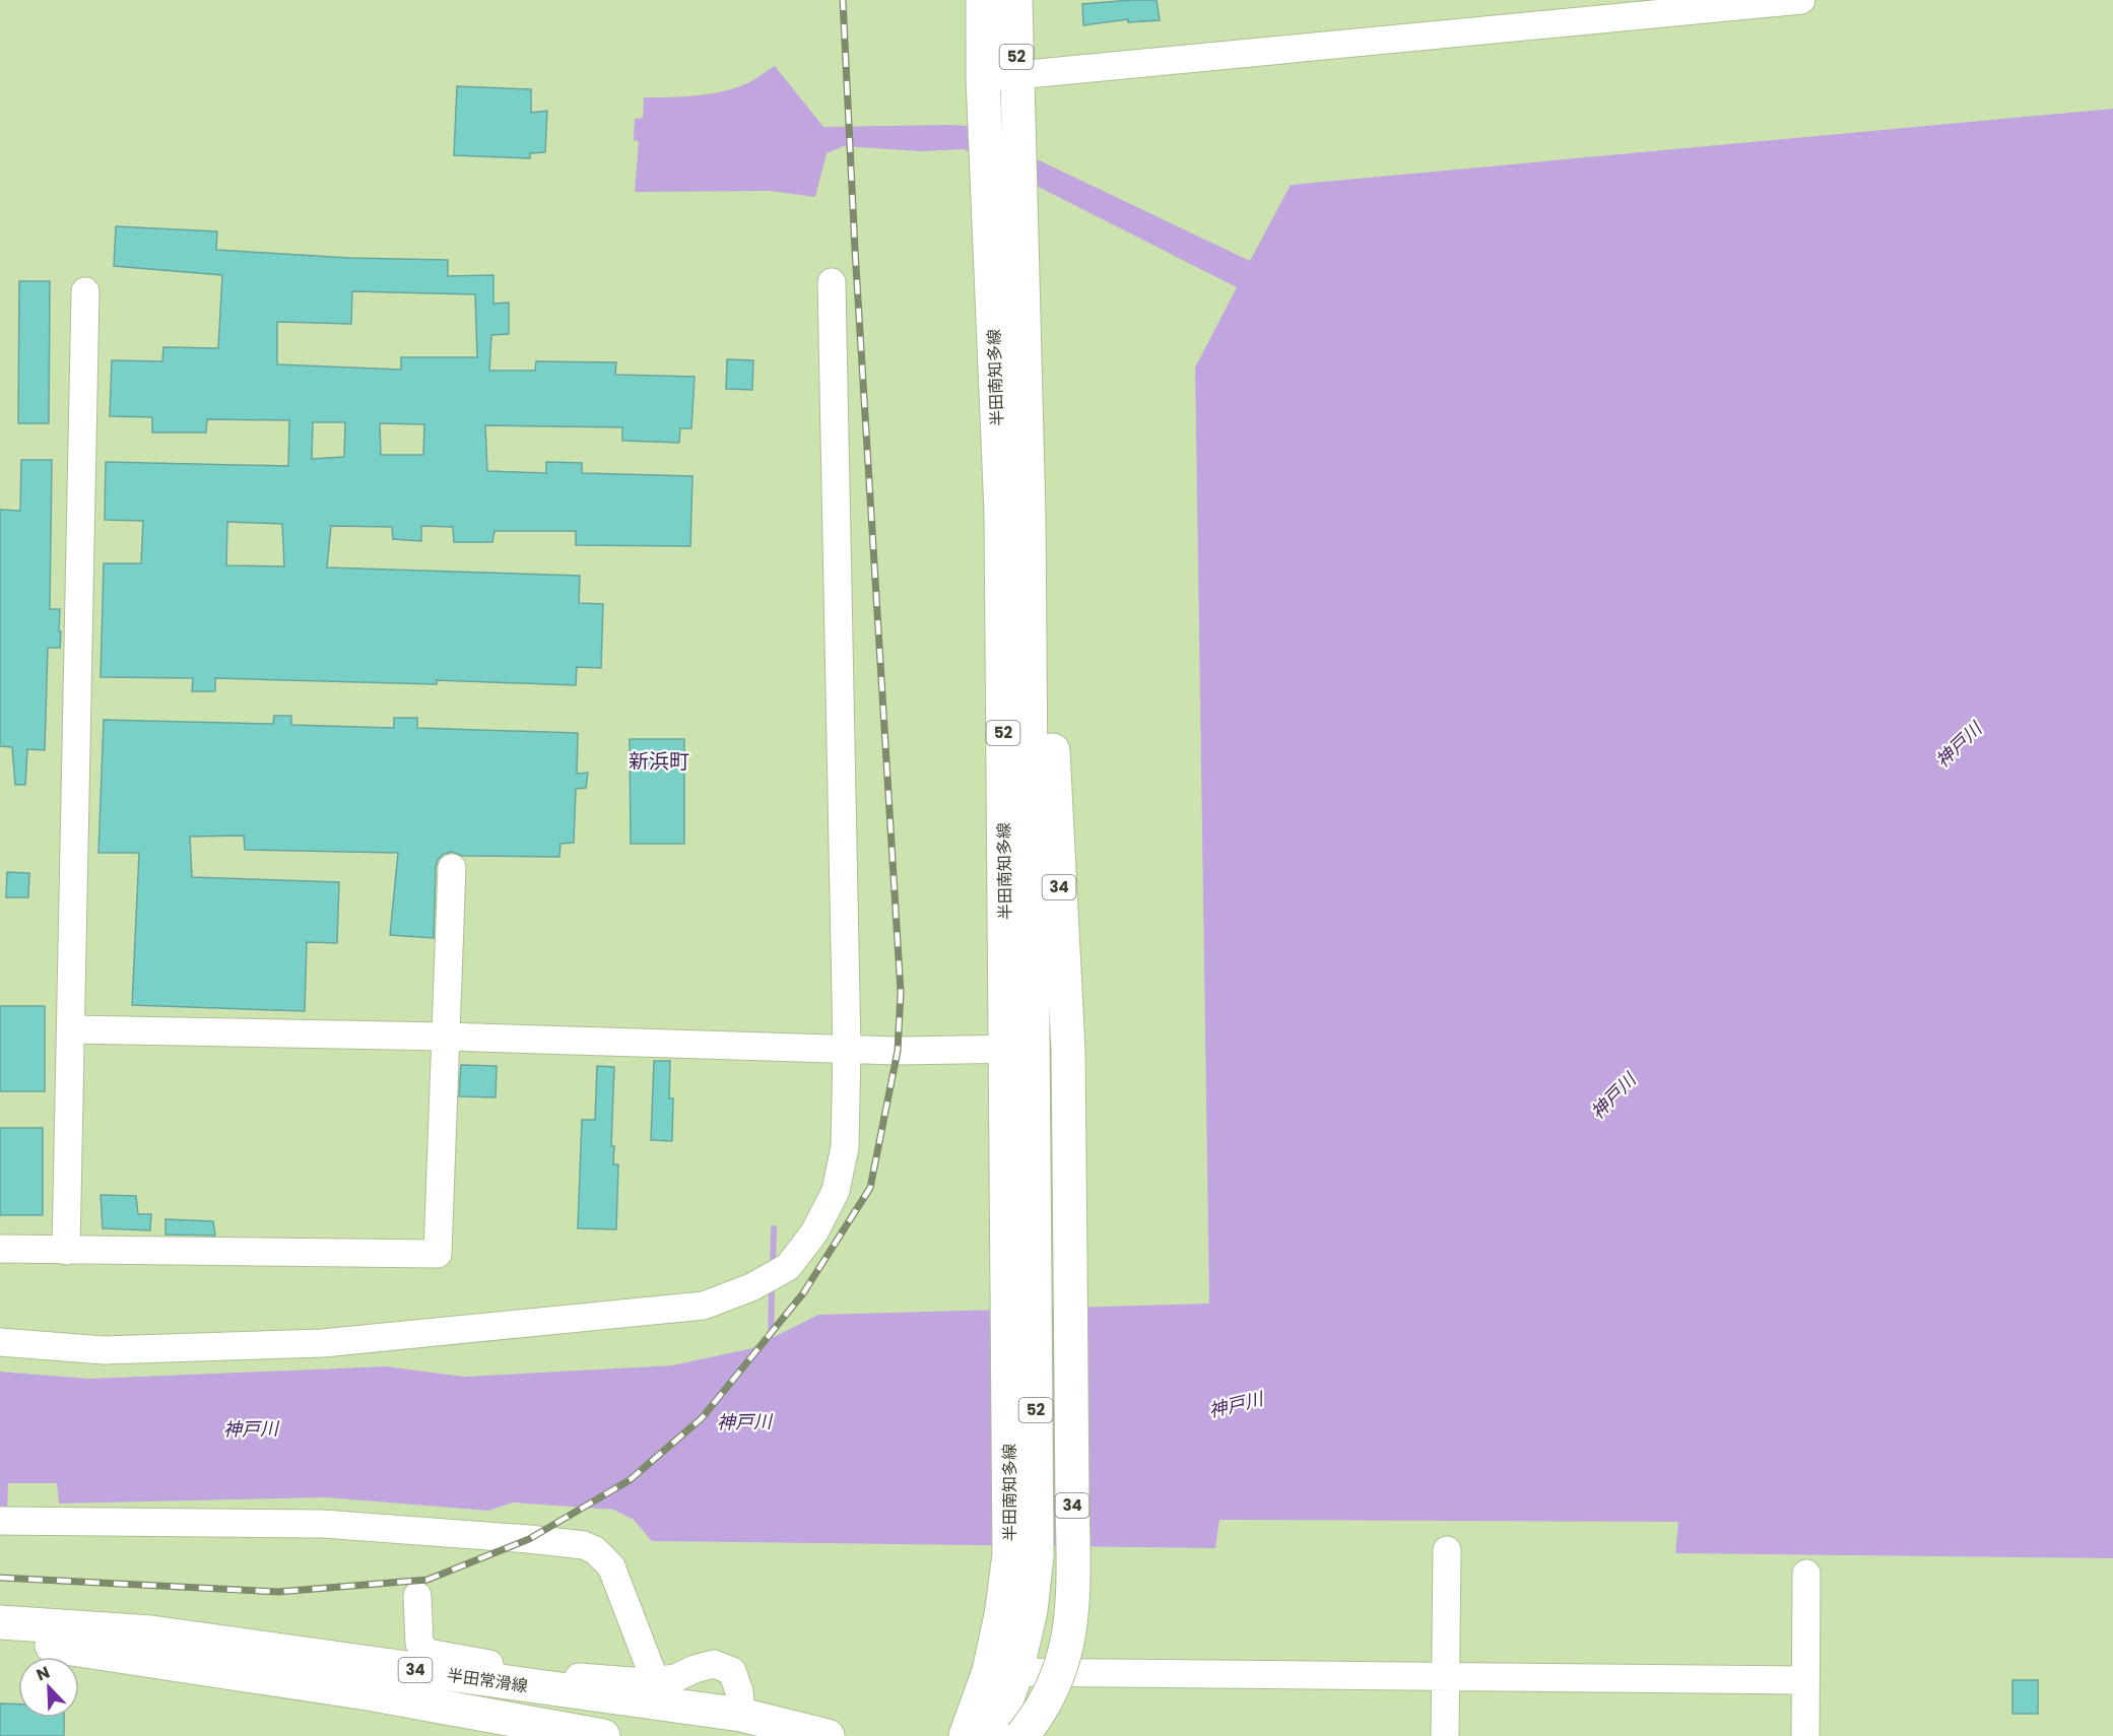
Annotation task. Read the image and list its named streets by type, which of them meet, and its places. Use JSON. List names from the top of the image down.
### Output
{
  "streets": {
    "main road": [
      "52",
      "半田南知多線",
      "34",
      "半田常滑線"
    ]
  },
  "crossings": [
    ["半田南知多線", "34"],
    ["34", "半田常滑線"]
  ],
  "districts": ["新浜町"],
  "water": ["神戸川"],
  "north": "top left"
}
